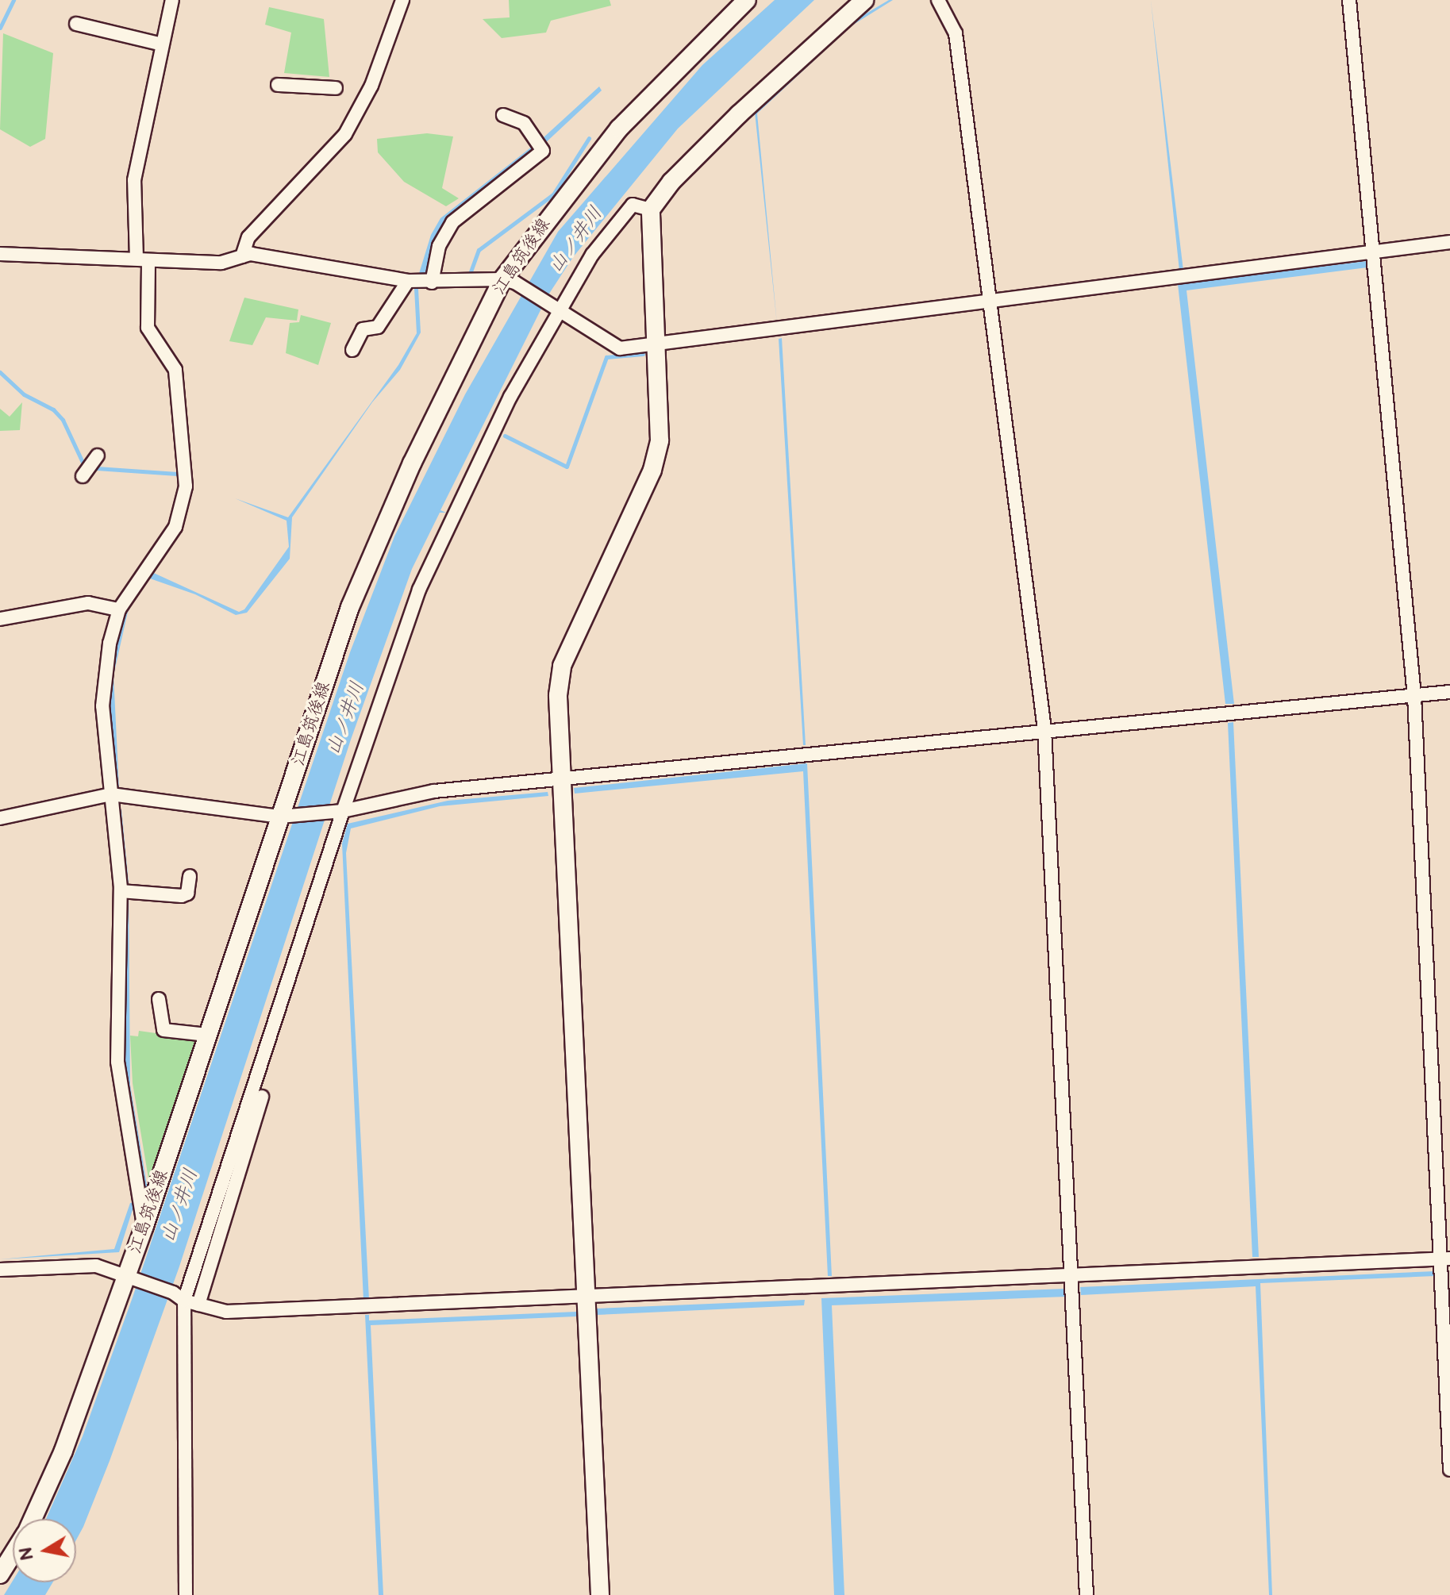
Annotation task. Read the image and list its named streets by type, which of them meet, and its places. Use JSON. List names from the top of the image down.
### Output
{
  "streets": {
    "main road": ["江島筑後線"]
  },
  "water": ["山ノ井川"],
  "north": "left"
}
